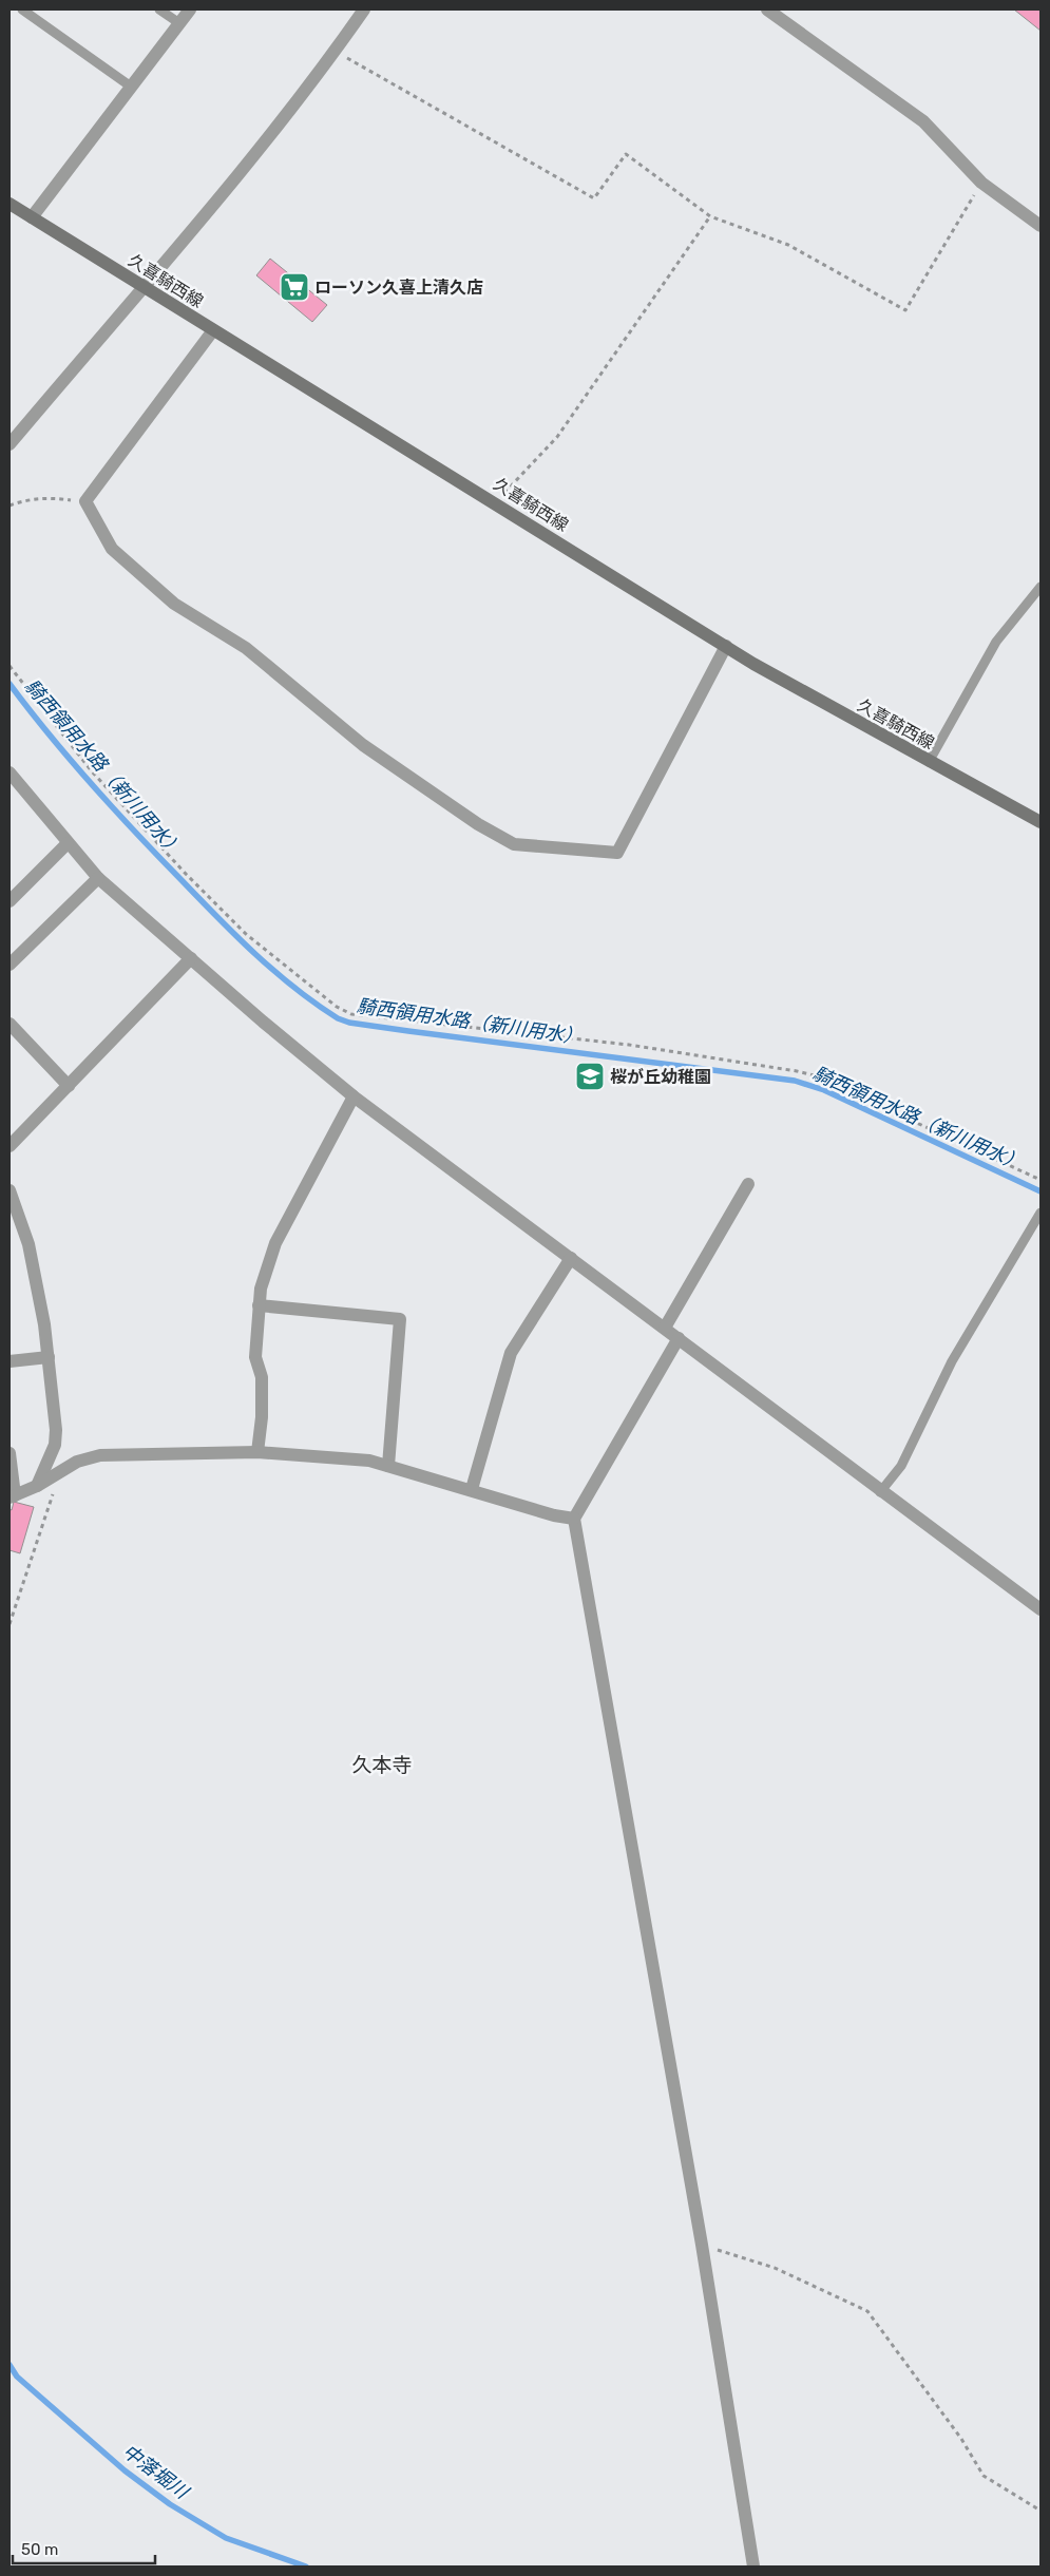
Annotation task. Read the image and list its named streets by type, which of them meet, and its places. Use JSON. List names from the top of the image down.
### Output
{
  "streets": {
    "main road": ["久喜騎西線"]
  },
  "districts": ["久本寺"],
  "water": ["騎西領用水路（新川用水）", "中落堀川"],
  "places": {
    "supermarket": ["ローソン久喜上清久店"],
    "school or university": ["桜が丘幼稚園"]
  },
  "scale_bar": "50 m"
}
